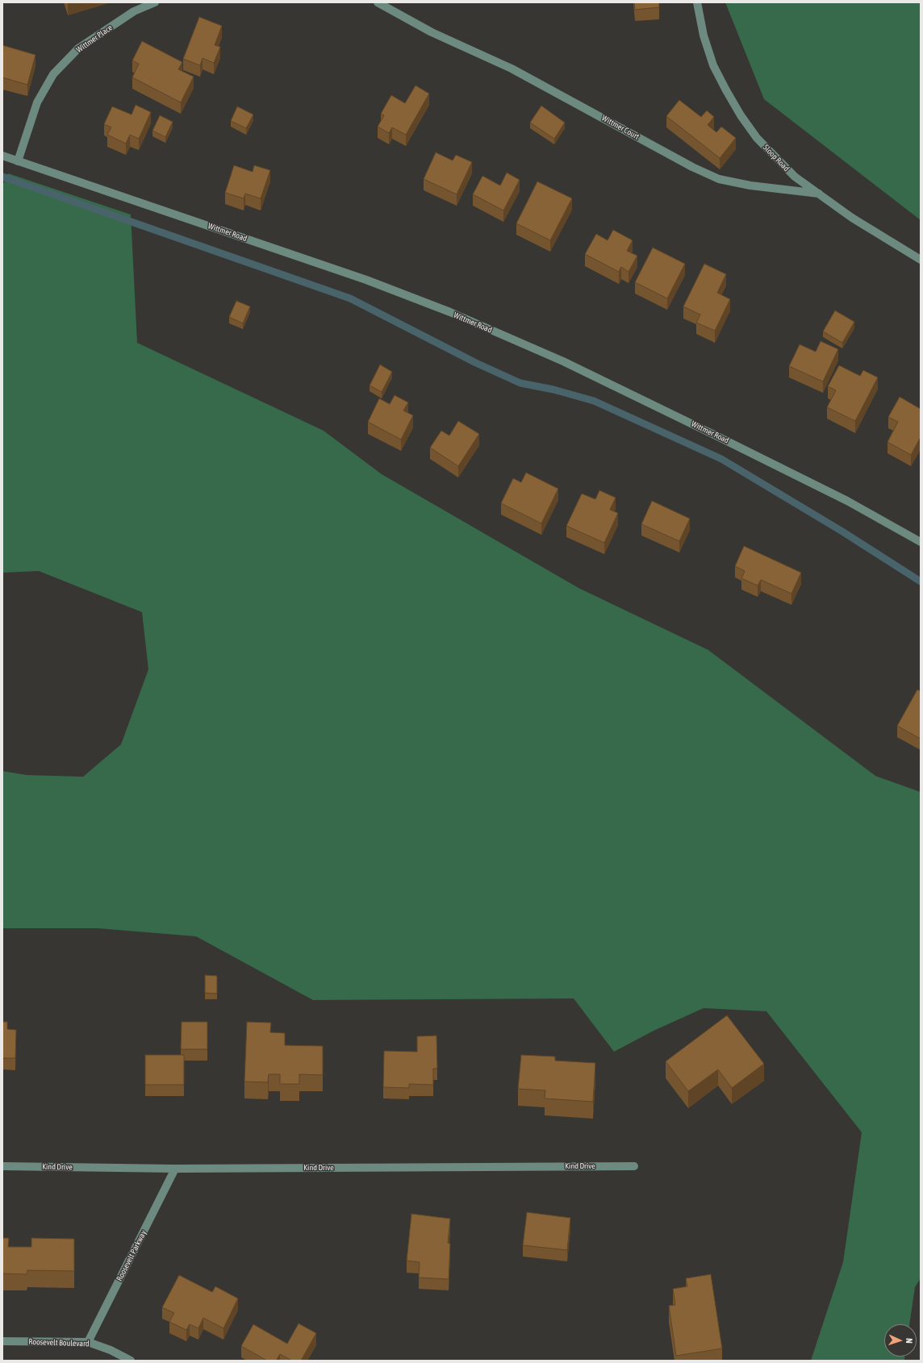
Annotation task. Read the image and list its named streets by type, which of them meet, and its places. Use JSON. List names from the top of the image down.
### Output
{
  "streets": {
    "street": [
      "Wittmer Place",
      "Wittmer Court",
      "Sloop Road",
      "Wittmer Road",
      "Kind Drive",
      "Roosevelt Parkway",
      "Roosevelt Boulevard"
    ]
  },
  "crossings": [
    ["Wittmer Place", "Wittmer Road"],
    ["Wittmer Court", "Sloop Road"],
    ["Kind Drive", "Roosevelt Parkway"],
    ["Roosevelt Parkway", "Roosevelt Boulevard"]
  ],
  "north": "right"
}
